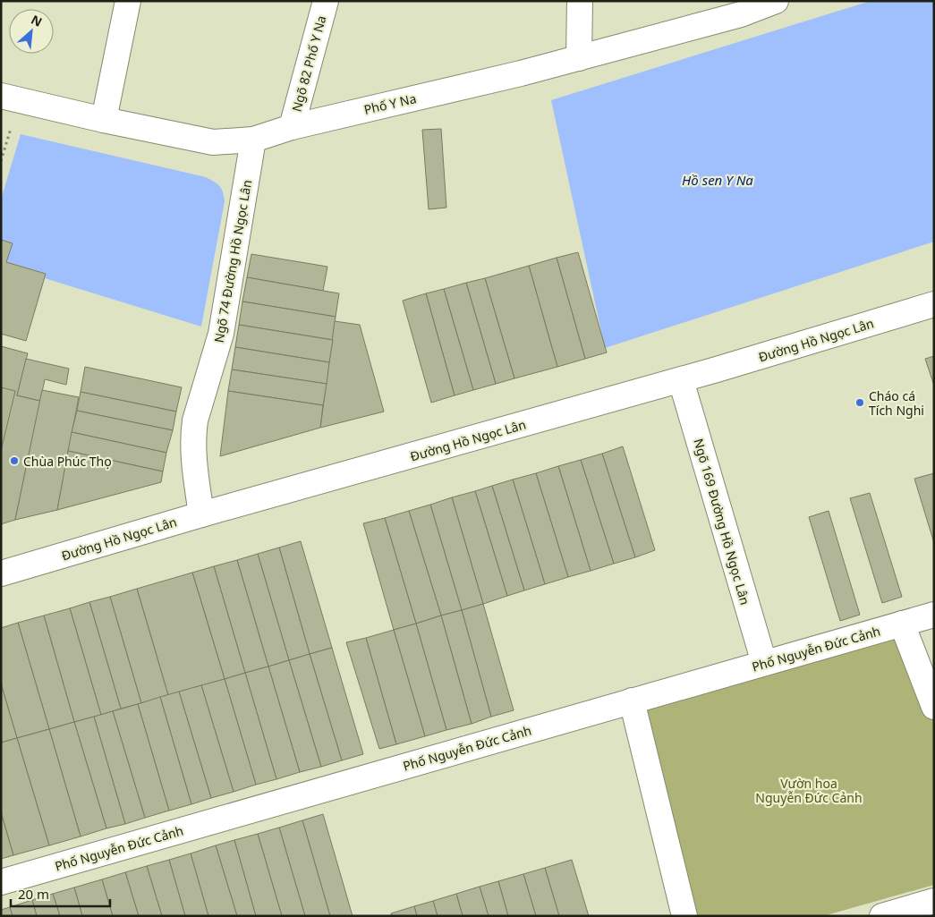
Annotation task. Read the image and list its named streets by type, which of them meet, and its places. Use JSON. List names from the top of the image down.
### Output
{
  "streets": {
    "street": [
      "Ngõ 82 Phố Y Na",
      "Phố Y Na",
      "Ngõ 74 Đường Hồ Ngọc Lân",
      "Đường Hồ Ngọc Lân",
      "Ngõ 169 Đường Hồ Ngọc Lân",
      "Phố Nguyễn Đức Cảnh"
    ]
  },
  "crossings": [
    ["Ngõ 82 Phố Y Na", "Phố Y Na"],
    ["Phố Y Na", "Ngõ 74 Đường Hồ Ngọc Lân"],
    ["Ngõ 74 Đường Hồ Ngọc Lân", "Đường Hồ Ngọc Lân"],
    ["Đường Hồ Ngọc Lân", "Ngõ 169 Đường Hồ Ngọc Lân"],
    ["Ngõ 169 Đường Hồ Ngọc Lân", "Phố Nguyễn Đức Cảnh"]
  ],
  "water": ["Hồ sen Y Na"],
  "parks": ["Vườn hoa Nguyễn Đức Cảnh"],
  "places": ["Cháo cá Tích Nghi", "Chùa Phúc Thọ"],
  "scale_bar": "20 m",
  "north": "top right"
}
